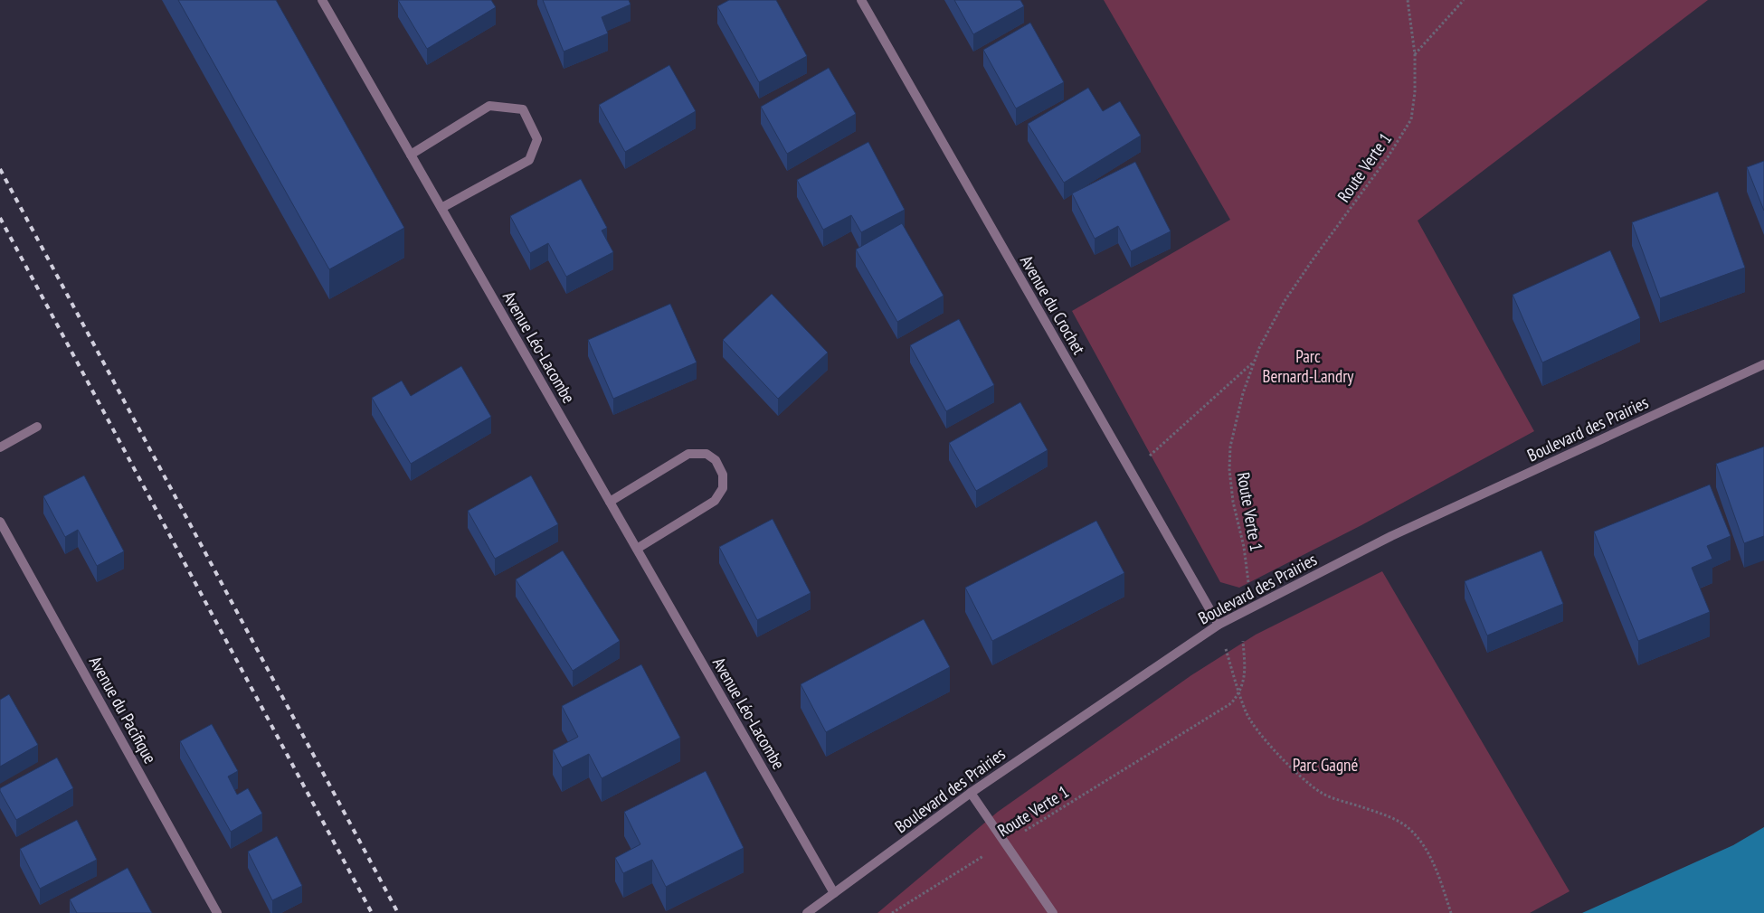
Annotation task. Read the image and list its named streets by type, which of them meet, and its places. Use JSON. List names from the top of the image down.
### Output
{
  "streets": {
    "street": [
      "Avenue du Crochet",
      "Avenue Léo-Lacombe",
      "Boulevard des Prairies",
      "Avenue du Pacifique"
    ],
    "path": ["Route Verte 1"]
  },
  "crossings": [
    ["Route Verte 1", "Boulevard des Prairies"],
    ["Avenue du Crochet", "Boulevard des Prairies"],
    ["Avenue Léo-Lacombe", "Boulevard des Prairies"]
  ],
  "parks": ["Parc Bernard-Landry", "Parc Gagné"]
}
